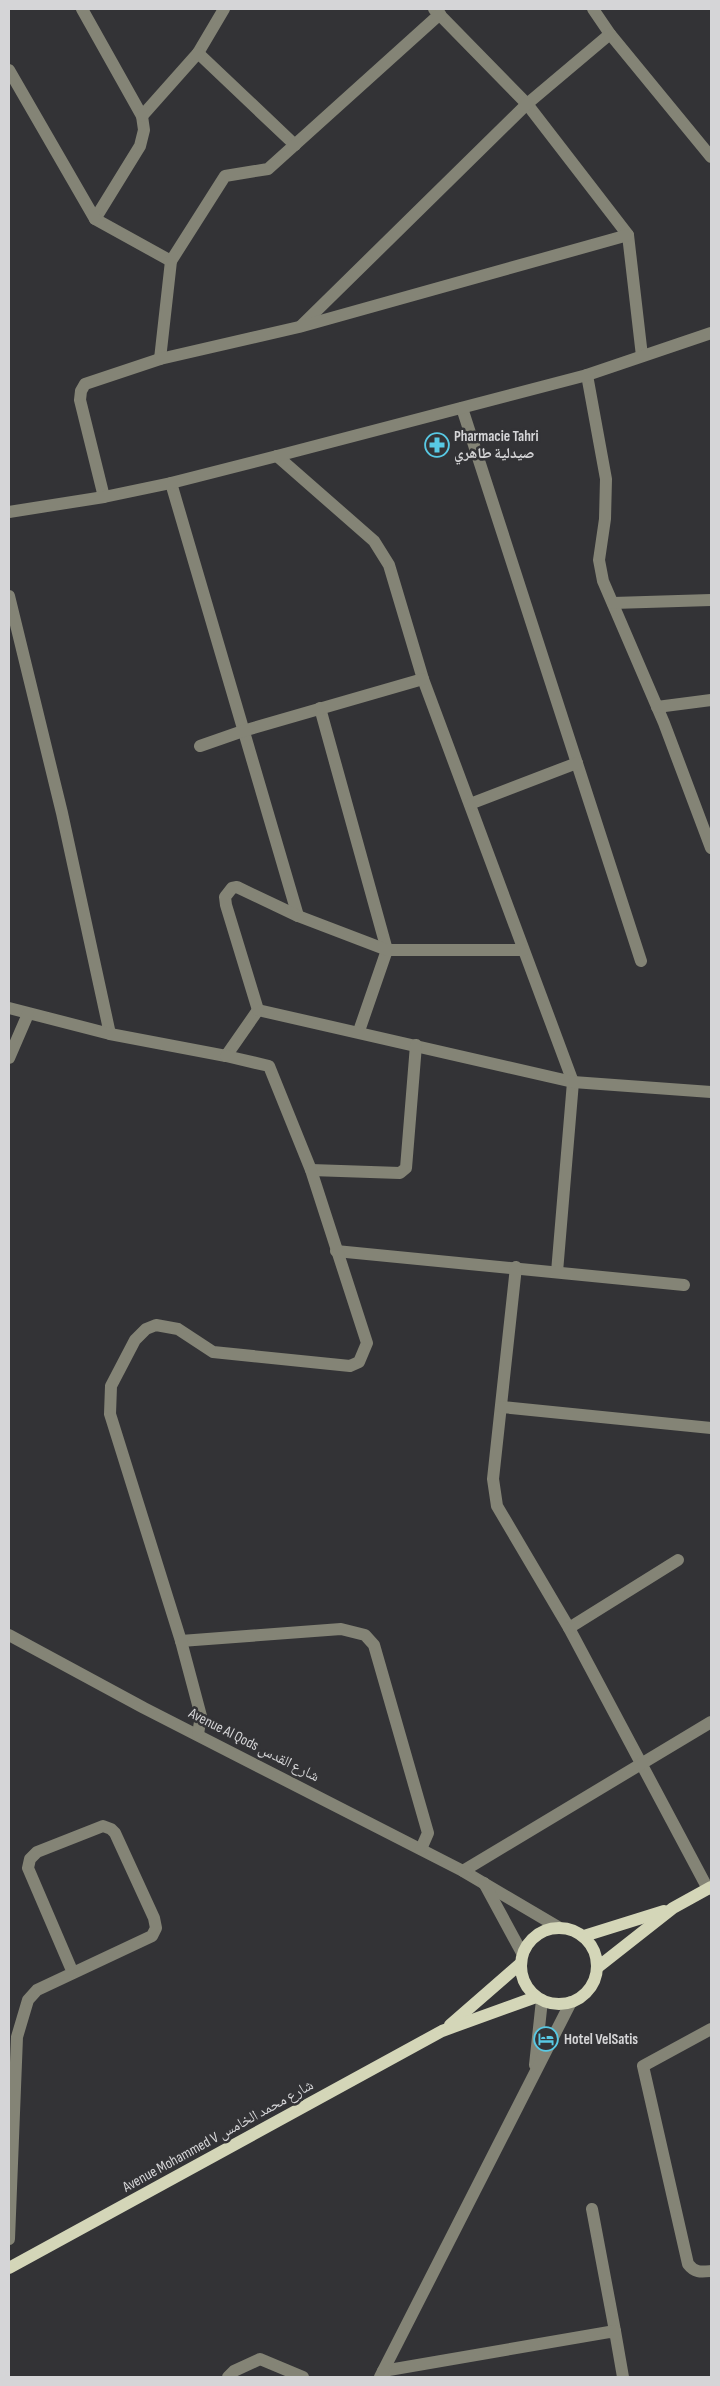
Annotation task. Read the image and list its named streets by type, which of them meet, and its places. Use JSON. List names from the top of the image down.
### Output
{
  "streets": {
    "main road": ["Avenue Mohammed V شارع محمد الخامس"],
    "street": ["Avenue Al Qods شارع القدس"]
  },
  "crossings": [
    ["Avenue Al Qods شارع القدس", "Avenue Mohammed V شارع محمد الخامس"]
  ],
  "places": {
    "pharmacy": ["Pharmacie Tahri صيدلية طاهري"],
    "hotel": ["Hotel VelSatis"]
  }
}
